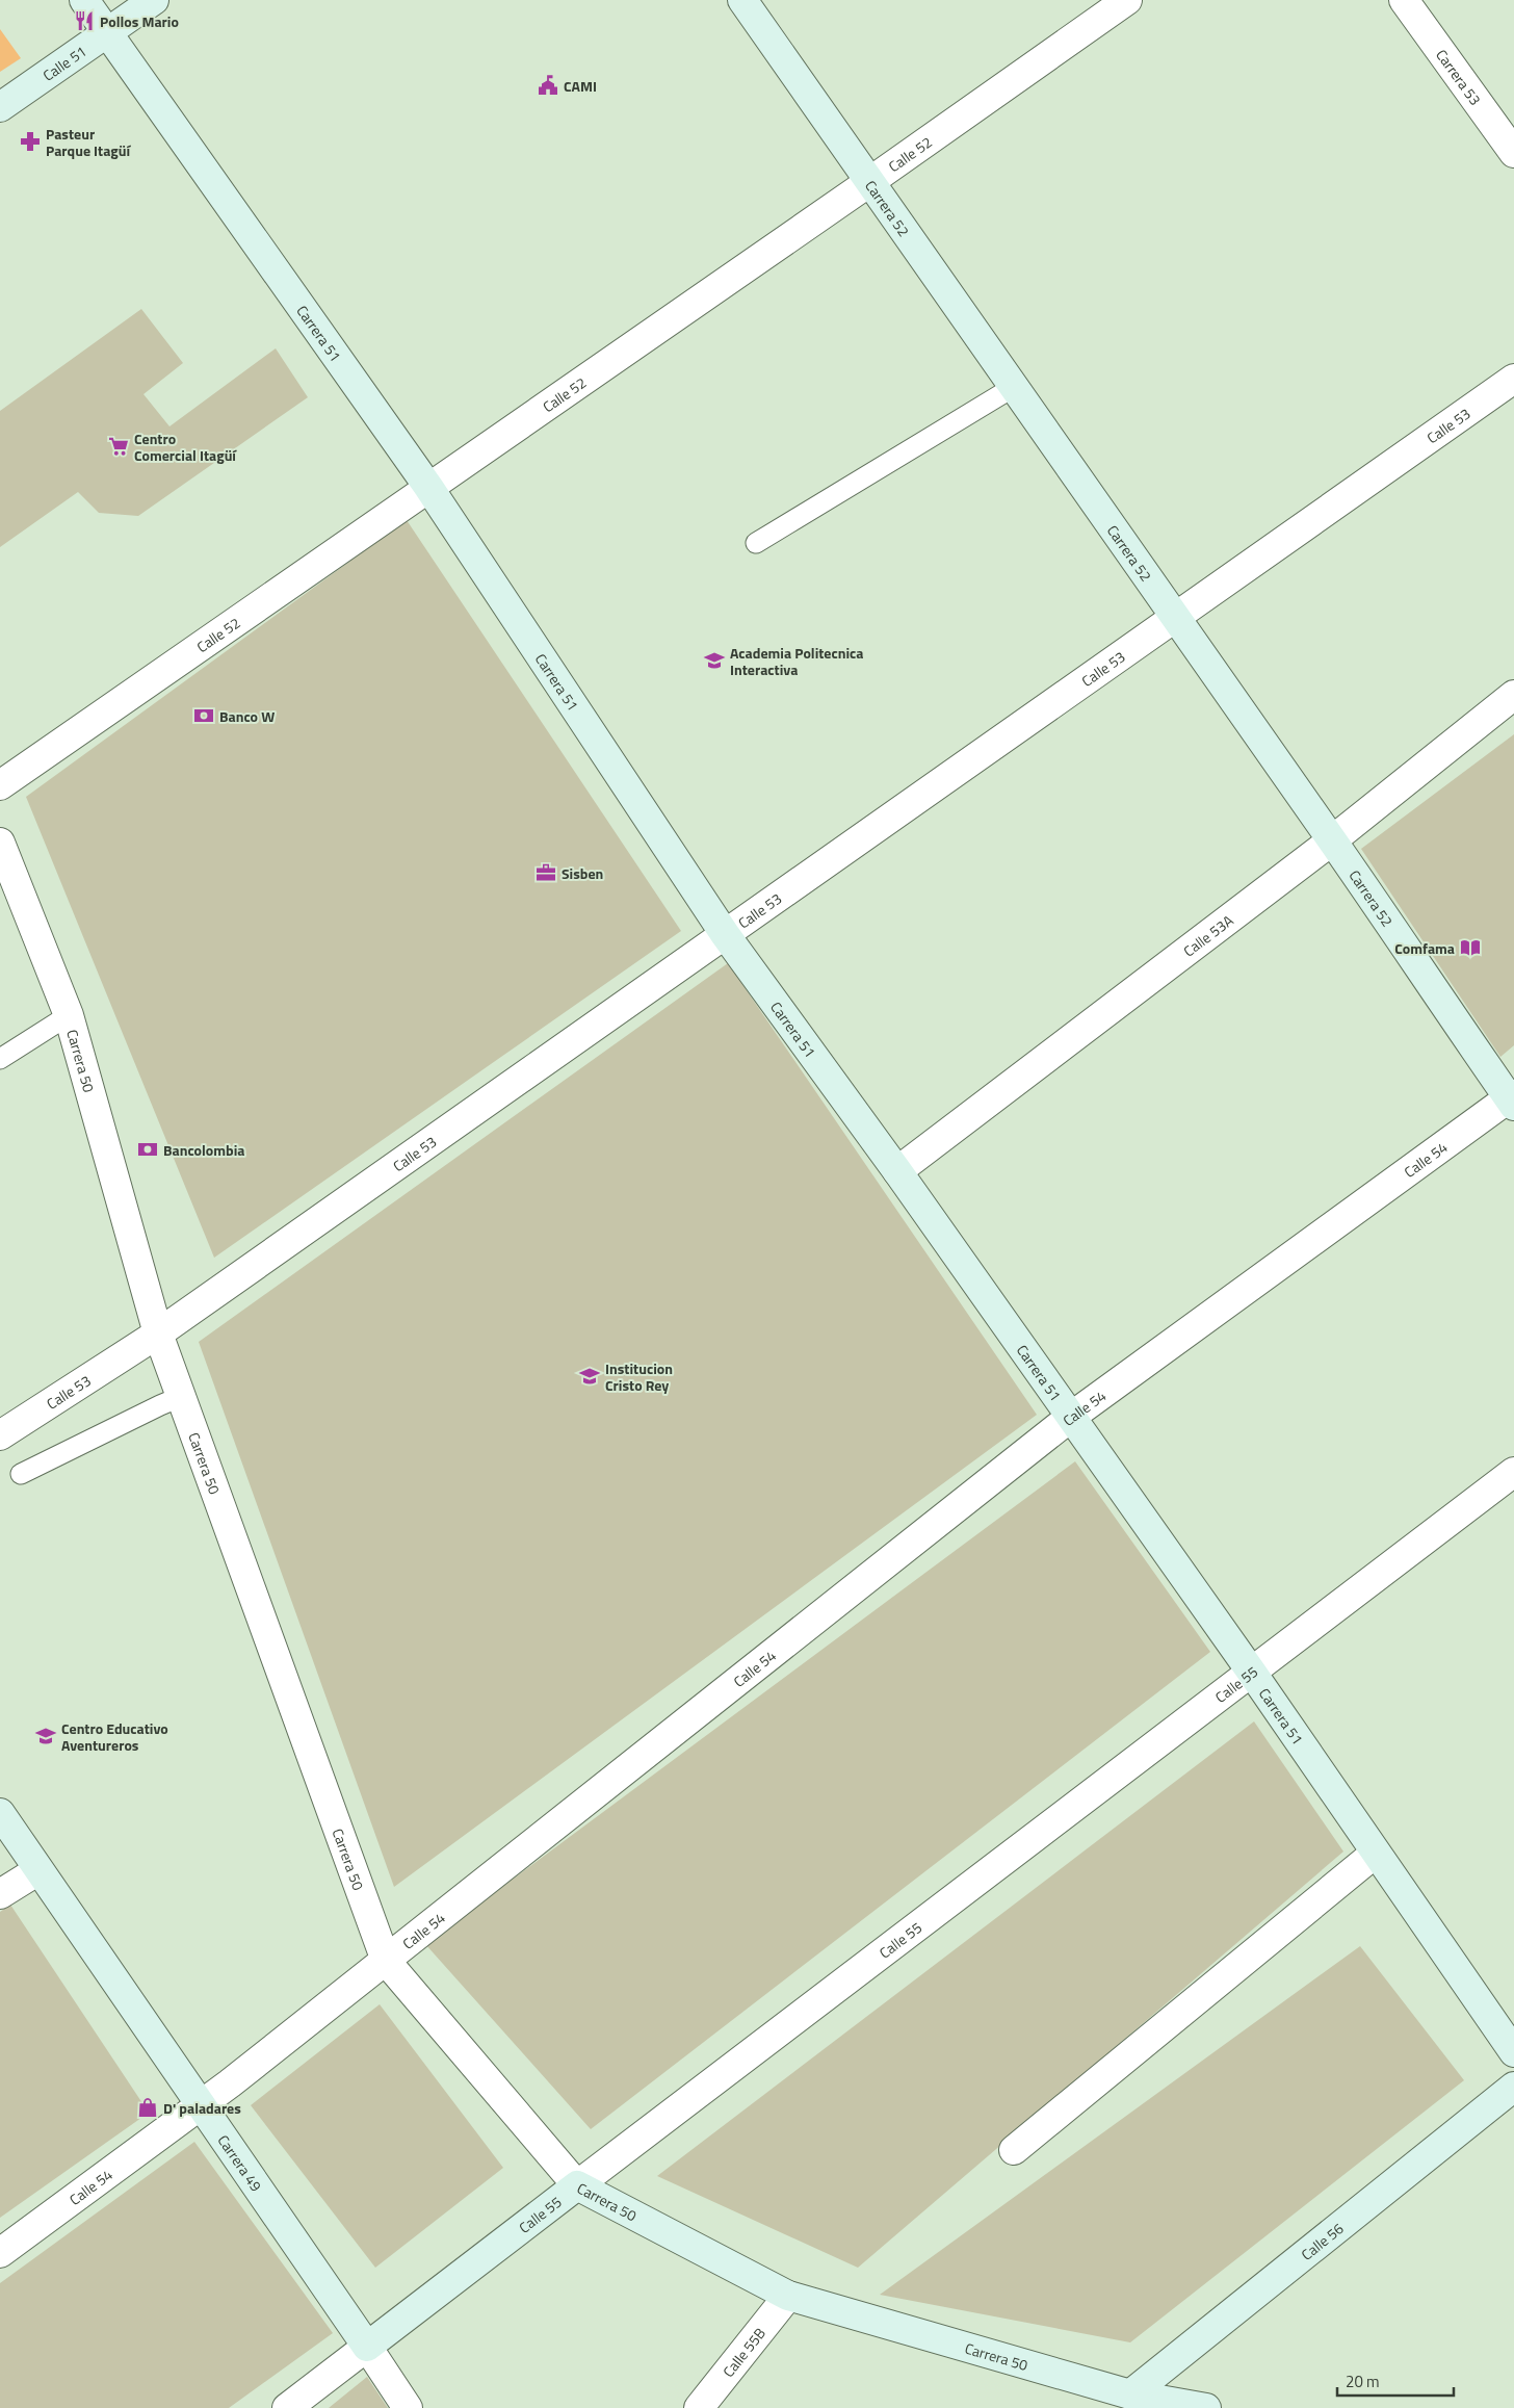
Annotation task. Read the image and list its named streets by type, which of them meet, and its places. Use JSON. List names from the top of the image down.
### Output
{
  "streets": {
    "main road": [
      "Calle 51",
      "Carrera 52",
      "Carrera 51",
      "Carrera 50",
      "Calle 55",
      "Carrera 49",
      "Calle 56"
    ],
    "street": [
      "Carrera 53",
      "Calle 52",
      "Calle 53",
      "Calle 53A",
      "Calle 54",
      "Calle 55B"
    ]
  },
  "crossings": [
    ["Calle 51", "Carrera 51"],
    ["Calle 52", "Carrera 52"],
    ["Calle 52", "Carrera 51"],
    ["Carrera 52", "Calle 53"],
    ["Carrera 52", "Calle 53A"],
    ["Carrera 52", "Calle 54"],
    ["Carrera 51", "Calle 53"],
    ["Carrera 51", "Calle 53A"],
    ["Carrera 51", "Calle 54"],
    ["Carrera 51", "Calle 55"],
    ["Calle 53", "Carrera 50"],
    ["Carrera 50", "Calle 54"],
    ["Carrera 50", "Calle 55"],
    ["Carrera 50", "Calle 56"],
    ["Carrera 50", "Calle 55B"],
    ["Calle 54", "Carrera 49"],
    ["Calle 55", "Carrera 49"]
  ],
  "places": {
    "restaurant": ["Pollos Mario"],
    "public building": ["CAMI"],
    "pharmacy": ["Pasteur Parque Itagüí"],
    "supermarket": ["Centro Comercial Itagüí"],
    "school or university": ["Academia Politecnica Interactiva", "Institucion Cristo Rey", "Centro Educativo Aventureros"],
    "bank": ["Banco W", "Bancolombia"],
    "office": ["Sisben"],
    "library": ["Comfama"],
    "shop": ["D' paladares"]
  },
  "scale_bar": "20 m"
}
